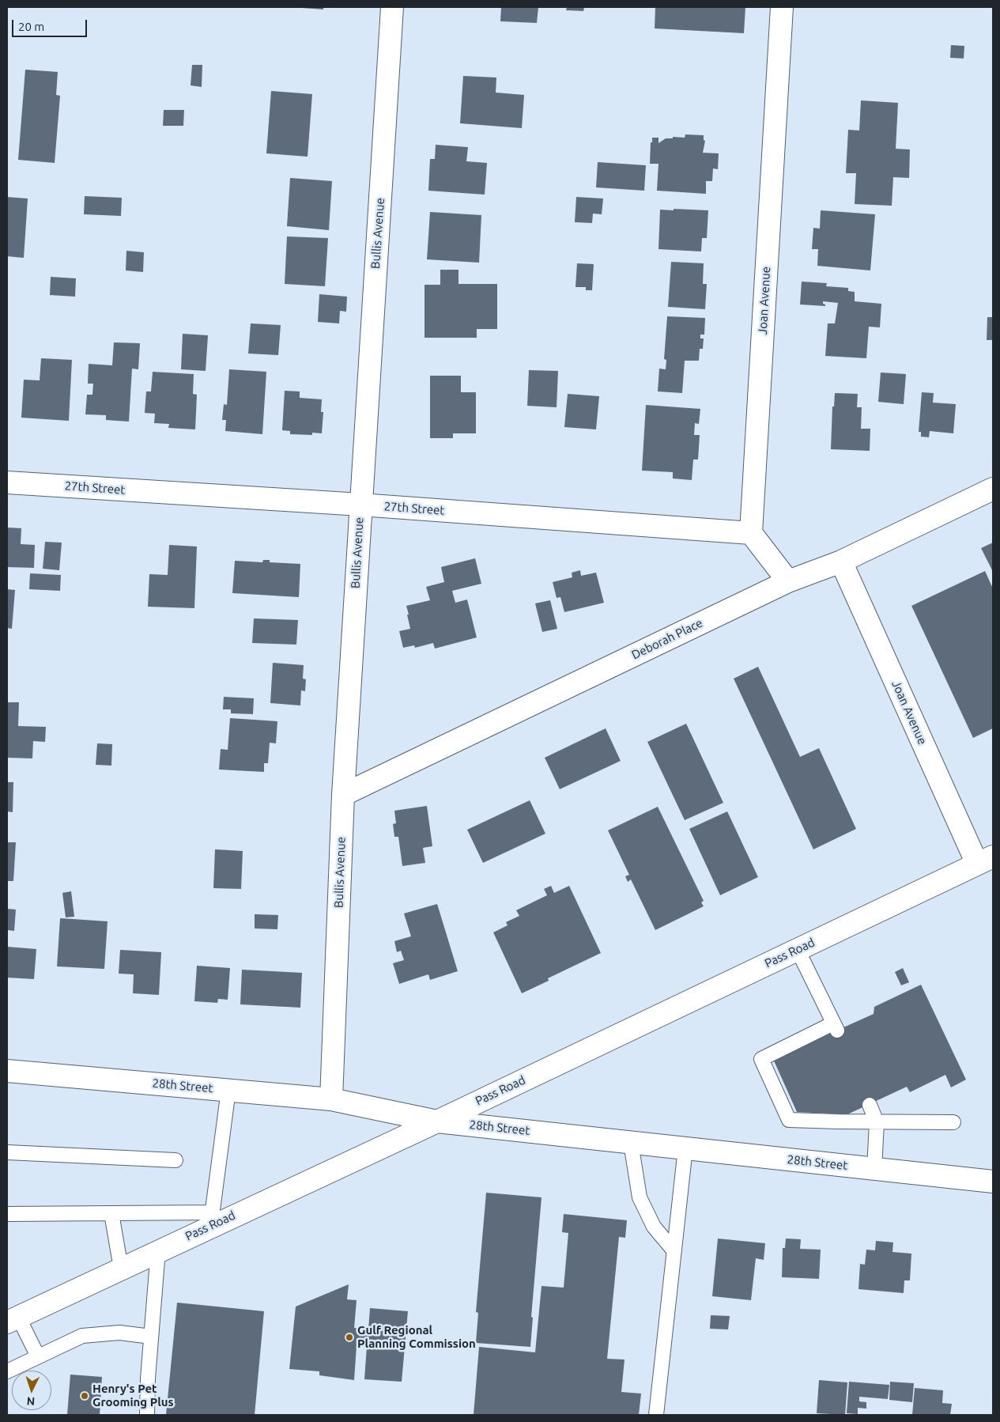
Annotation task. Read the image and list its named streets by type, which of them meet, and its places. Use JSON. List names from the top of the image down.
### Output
{
  "streets": {
    "street": [
      "Bullis Avenue",
      "Joan Avenue",
      "27th Street",
      "Deborah Place",
      "Pass Road",
      "28th Street"
    ]
  },
  "crossings": [
    ["Bullis Avenue", "27th Street"],
    ["Bullis Avenue", "Deborah Place"],
    ["Bullis Avenue", "28th Street"],
    ["Joan Avenue", "27th Street"],
    ["Joan Avenue", "Deborah Place"],
    ["Joan Avenue", "Pass Road"],
    ["Pass Road", "28th Street"]
  ],
  "places": ["Gulf Regional Planning Commission", "Henry's Pet Grooming Plus"],
  "scale_bar": "20 m",
  "north": "bottom"
}
